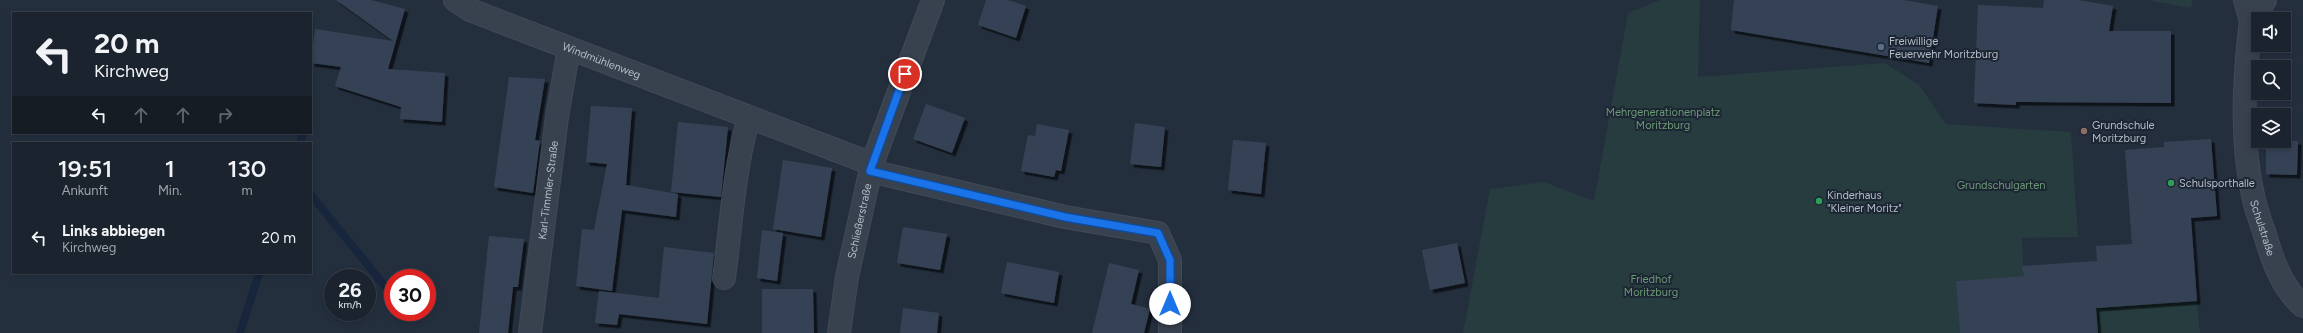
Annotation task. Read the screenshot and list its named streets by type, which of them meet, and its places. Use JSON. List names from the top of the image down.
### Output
{
  "streets": {
    "street": [
      "Windmühlenweg",
      "Karl-Timmler-Straße",
      "Schließerstraße",
      "Schulstraße"
    ]
  },
  "crossings": [
    ["Windmühlenweg", "Karl-Timmler-Straße"],
    ["Windmühlenweg", "Schließerstraße"]
  ],
  "parks": ["Mehrgenerationenplatz Moritzburg", "Grundschulgarten", "Friedhof Moritzburg"],
  "places": [
    "Freiwillige Feuerwehr Moritzburg",
    "Grundschule Moritzburg",
    "Schulsporthalle",
    "Kinderhaus \"Kleiner Moritz\""
  ],
  "page": {
    "turn": ["20 m", "Kirchweg"],
    "eta": [
      "19:51",
      "Ankunft",
      "1",
      "Min.",
      "130",
      "m"
    ],
    "list": [
      {
        "name": "Links abbiegen",
        "note": "Kirchweg",
        "value": "20 m"
      }
    ],
    "speed": "26 km/h",
    "limit": "30"
  }
}
